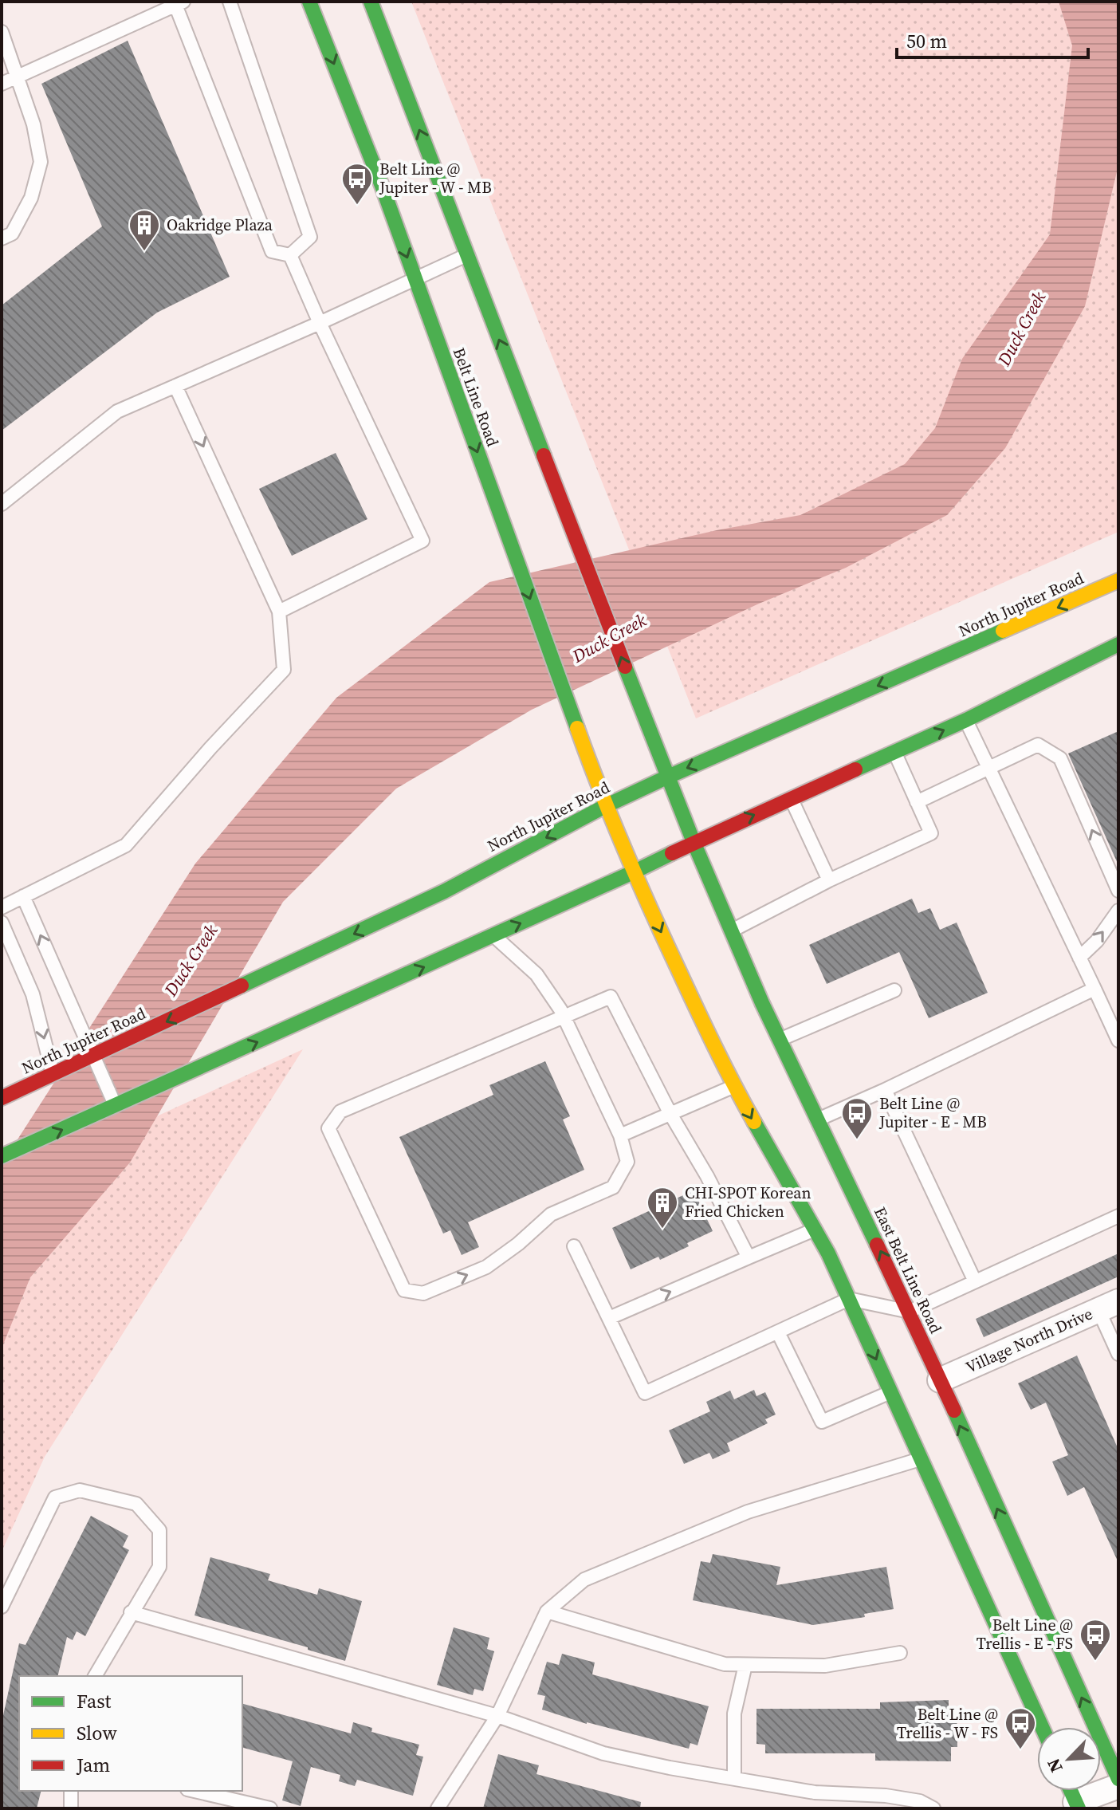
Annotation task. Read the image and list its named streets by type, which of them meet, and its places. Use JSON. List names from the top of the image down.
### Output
{
  "streets": {
    "main road": ["Belt Line Road", "North Jupiter Road", "East Belt Line Road"],
    "street": ["Village North Drive"]
  },
  "crossings": [
    ["Belt Line Road", "North Jupiter Road"],
    ["North Jupiter Road", "East Belt Line Road"],
    ["East Belt Line Road", "Village North Drive"]
  ],
  "water": ["Duck Creek"],
  "places": {
    "bus stop": [
      "Belt Line @ Jupiter - W - MB",
      "Belt Line @ Jupiter - E - MB",
      "Belt Line @ Trellis - E - FS",
      "Belt Line @ Trellis - W - FS"
    ],
    "building": ["Oakridge Plaza", "CHI-SPOT Korean Fried Chicken"]
  },
  "legend": ["Fast", "Slow", "Jam"],
  "scale_bar": "50 m",
  "north": "bottom left"
}
